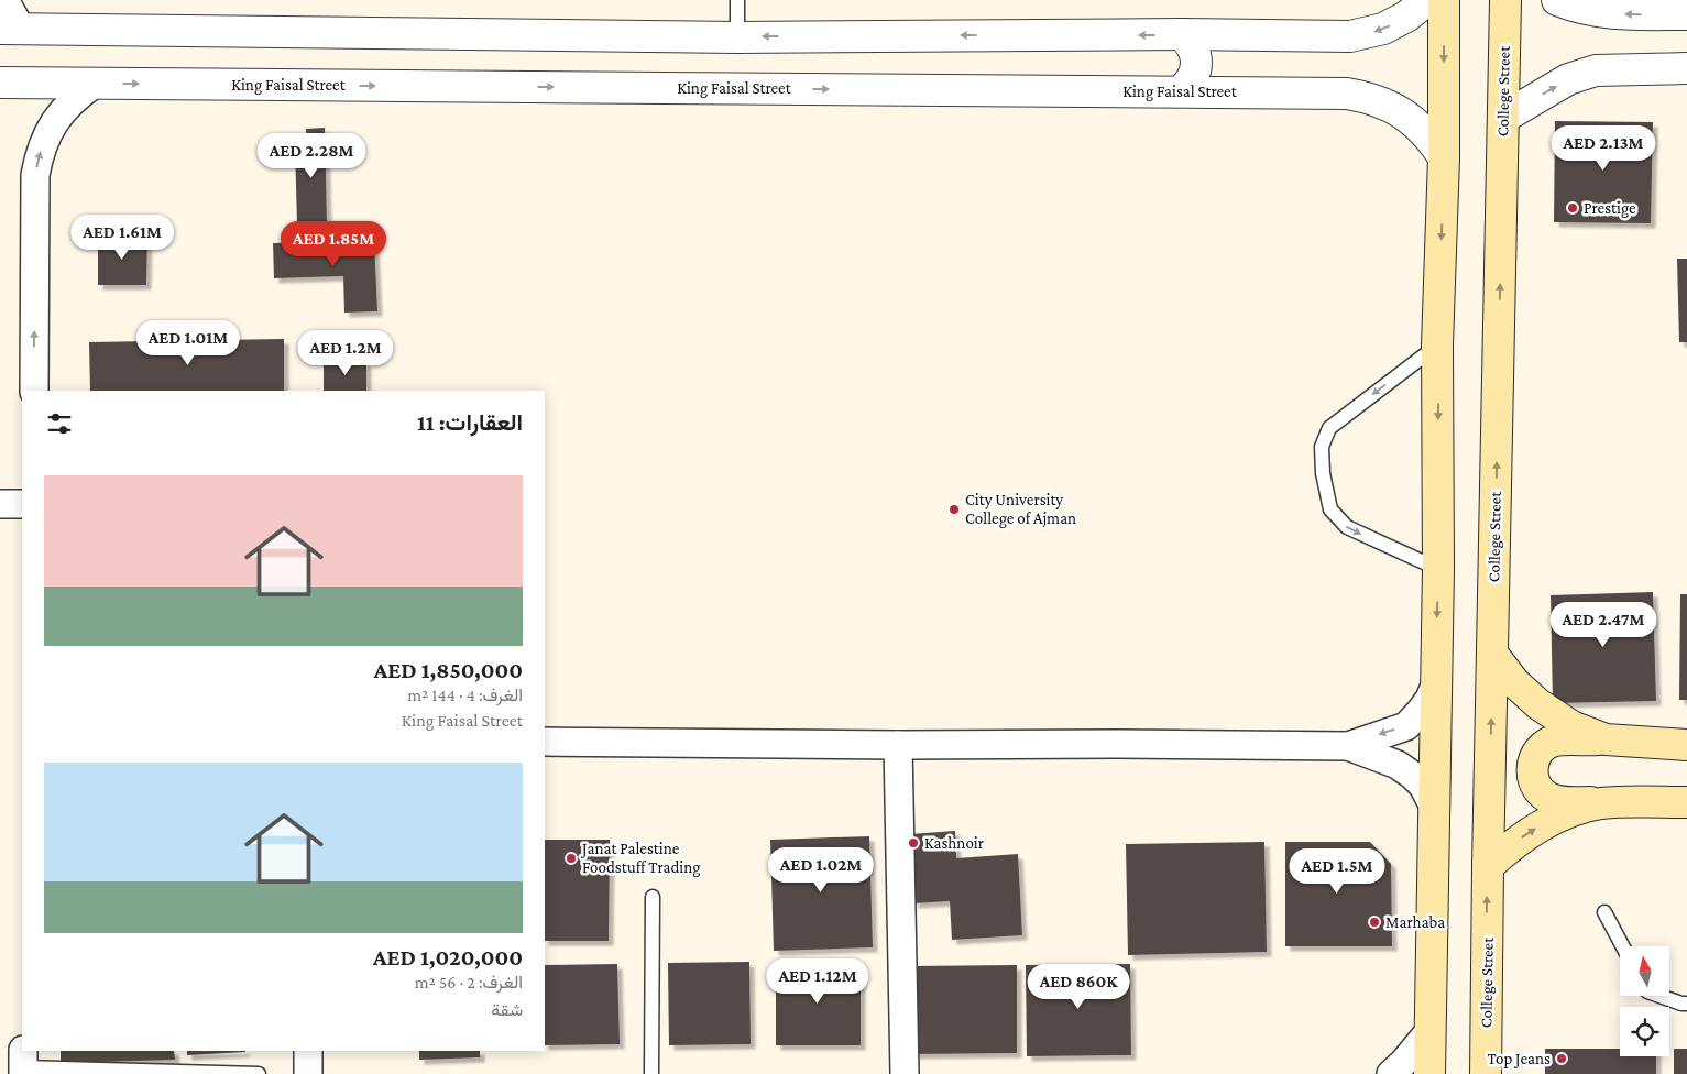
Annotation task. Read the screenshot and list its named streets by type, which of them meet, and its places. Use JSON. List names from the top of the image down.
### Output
{
  "streets": {
    "main road": ["College Street"],
    "street": ["King Faisal Street"]
  },
  "places": [
    "Prestige",
    "City University College of Ajman",
    "Kashnoir",
    "Janat Palestine Foodstuff Trading",
    "Marhaba",
    "Top Jeans"
  ],
  "north": "top",
  "page": {
    "price": [
      "AED 2.13M",
      "AED 2.28M",
      "AED 1.61M",
      "AED 1.85M",
      "AED 1.01M",
      "AED 1.2M",
      "AED 2.47M",
      "AED 1.02M",
      "AED 1.5M",
      "AED 1.12M",
      "AED 860K"
    ],
    "heading": "العقارات: 11",
    "list": [
      {
        "name": "AED 1,850,000",
        "note": "الغرف: 4 · 144 m² · King Faisal Street"
      },
      {
        "name": "AED 1,020,000",
        "note": "الغرف: 2 · 56 m² · شقة"
      }
    ]
  }
}
